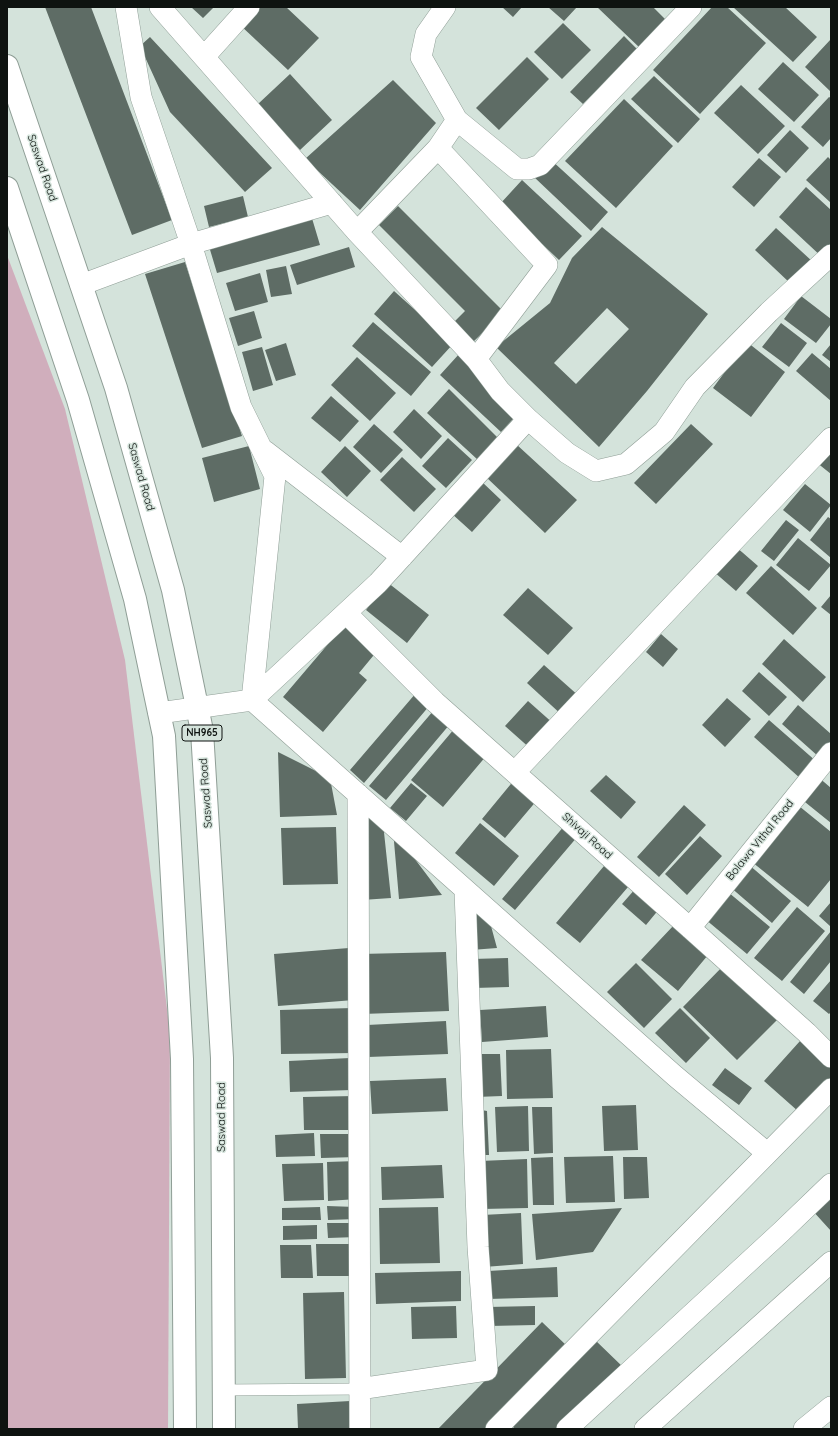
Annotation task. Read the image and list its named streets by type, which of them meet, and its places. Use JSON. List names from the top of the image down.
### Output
{
  "streets": {
    "highway": ["Saswad Road", "NH965"],
    "street": ["Shivaji Road", "Bolawa Vithal Road"]
  },
  "crossings": [
    ["Shivaji Road", "Bolawa Vithal Road"]
  ]
}
